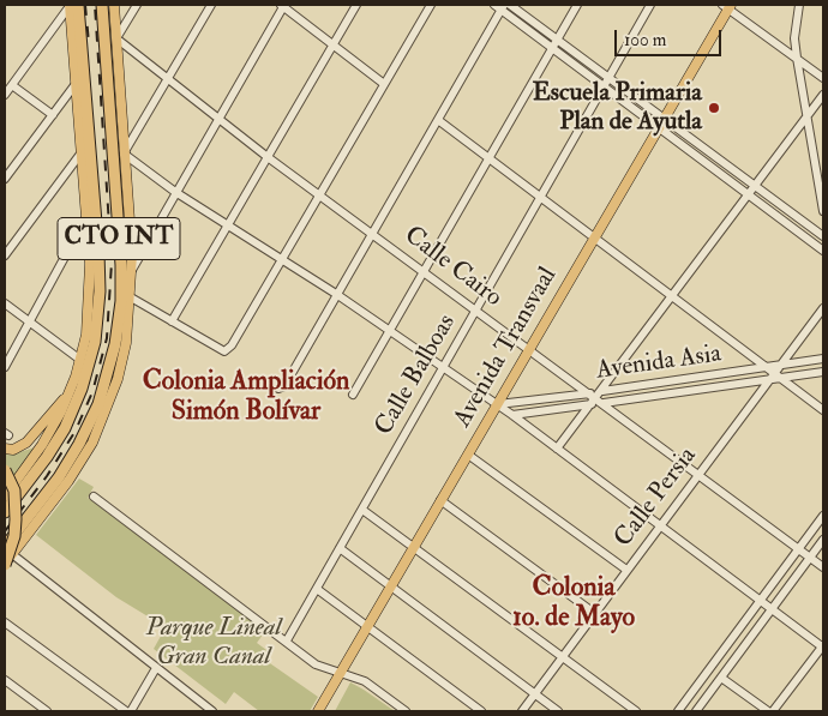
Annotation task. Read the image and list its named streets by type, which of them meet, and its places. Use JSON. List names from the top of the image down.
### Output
{
  "streets": {
    "highway": ["CTO INT"],
    "main road": ["Avenida Transvaal"],
    "street": [
      "Calle Cairo",
      "Avenida Asia",
      "Calle Balboas",
      "Calle Persia"
    ]
  },
  "crossings": [
    ["CTO INT", "Calle Cairo"],
    ["Calle Cairo", "Avenida Transvaal"],
    ["Calle Cairo", "Avenida Asia"],
    ["Calle Cairo", "Calle Balboas"],
    ["Calle Cairo", "Calle Persia"],
    ["Avenida Transvaal", "Avenida Asia"],
    ["Avenida Asia", "Calle Persia"]
  ],
  "districts": ["Colonia Ampliación Simón Bolívar", "Colonia 1o. de Mayo"],
  "parks": ["Parque Lineal Gran Canal"],
  "places": ["Escuela Primaria Plan de Ayutla"],
  "scale_bar": "100 m"
}
